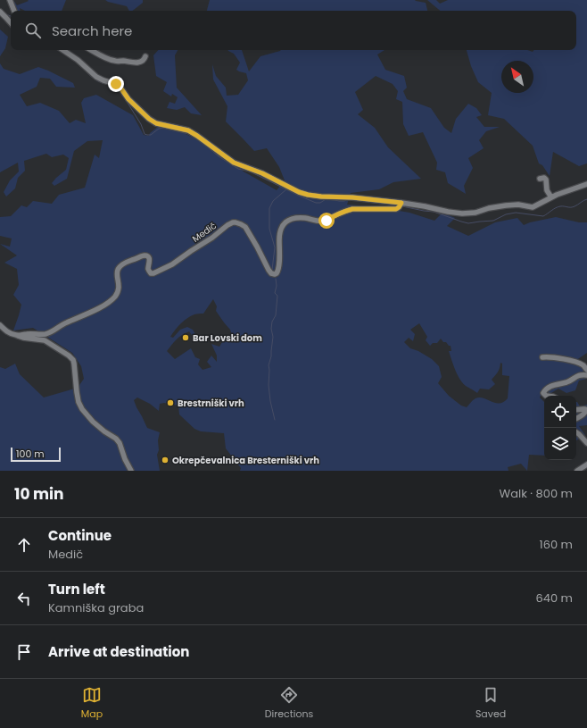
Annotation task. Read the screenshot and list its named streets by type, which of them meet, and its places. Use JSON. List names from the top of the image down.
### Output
{
  "streets": {
    "street": ["Medič"]
  },
  "places": ["Bar Lovski dom", "Brestrniški vrh", "Okrepčevalnica Bresterniški vrh"],
  "scale_bar": "100 m",
  "north": "top left",
  "page": {
    "search": "Search here",
    "scale": "100 m",
    "heading": ["10 min", "Walk · 800 m"],
    "list": [
      ["Continue", "Medič", "160 m"],
      ["Turn left", "Kamniška graba", "640 m"],
      "Arrive at destination"
    ],
    "nav": ["Map", "Directions", "Saved"]
  }
}
